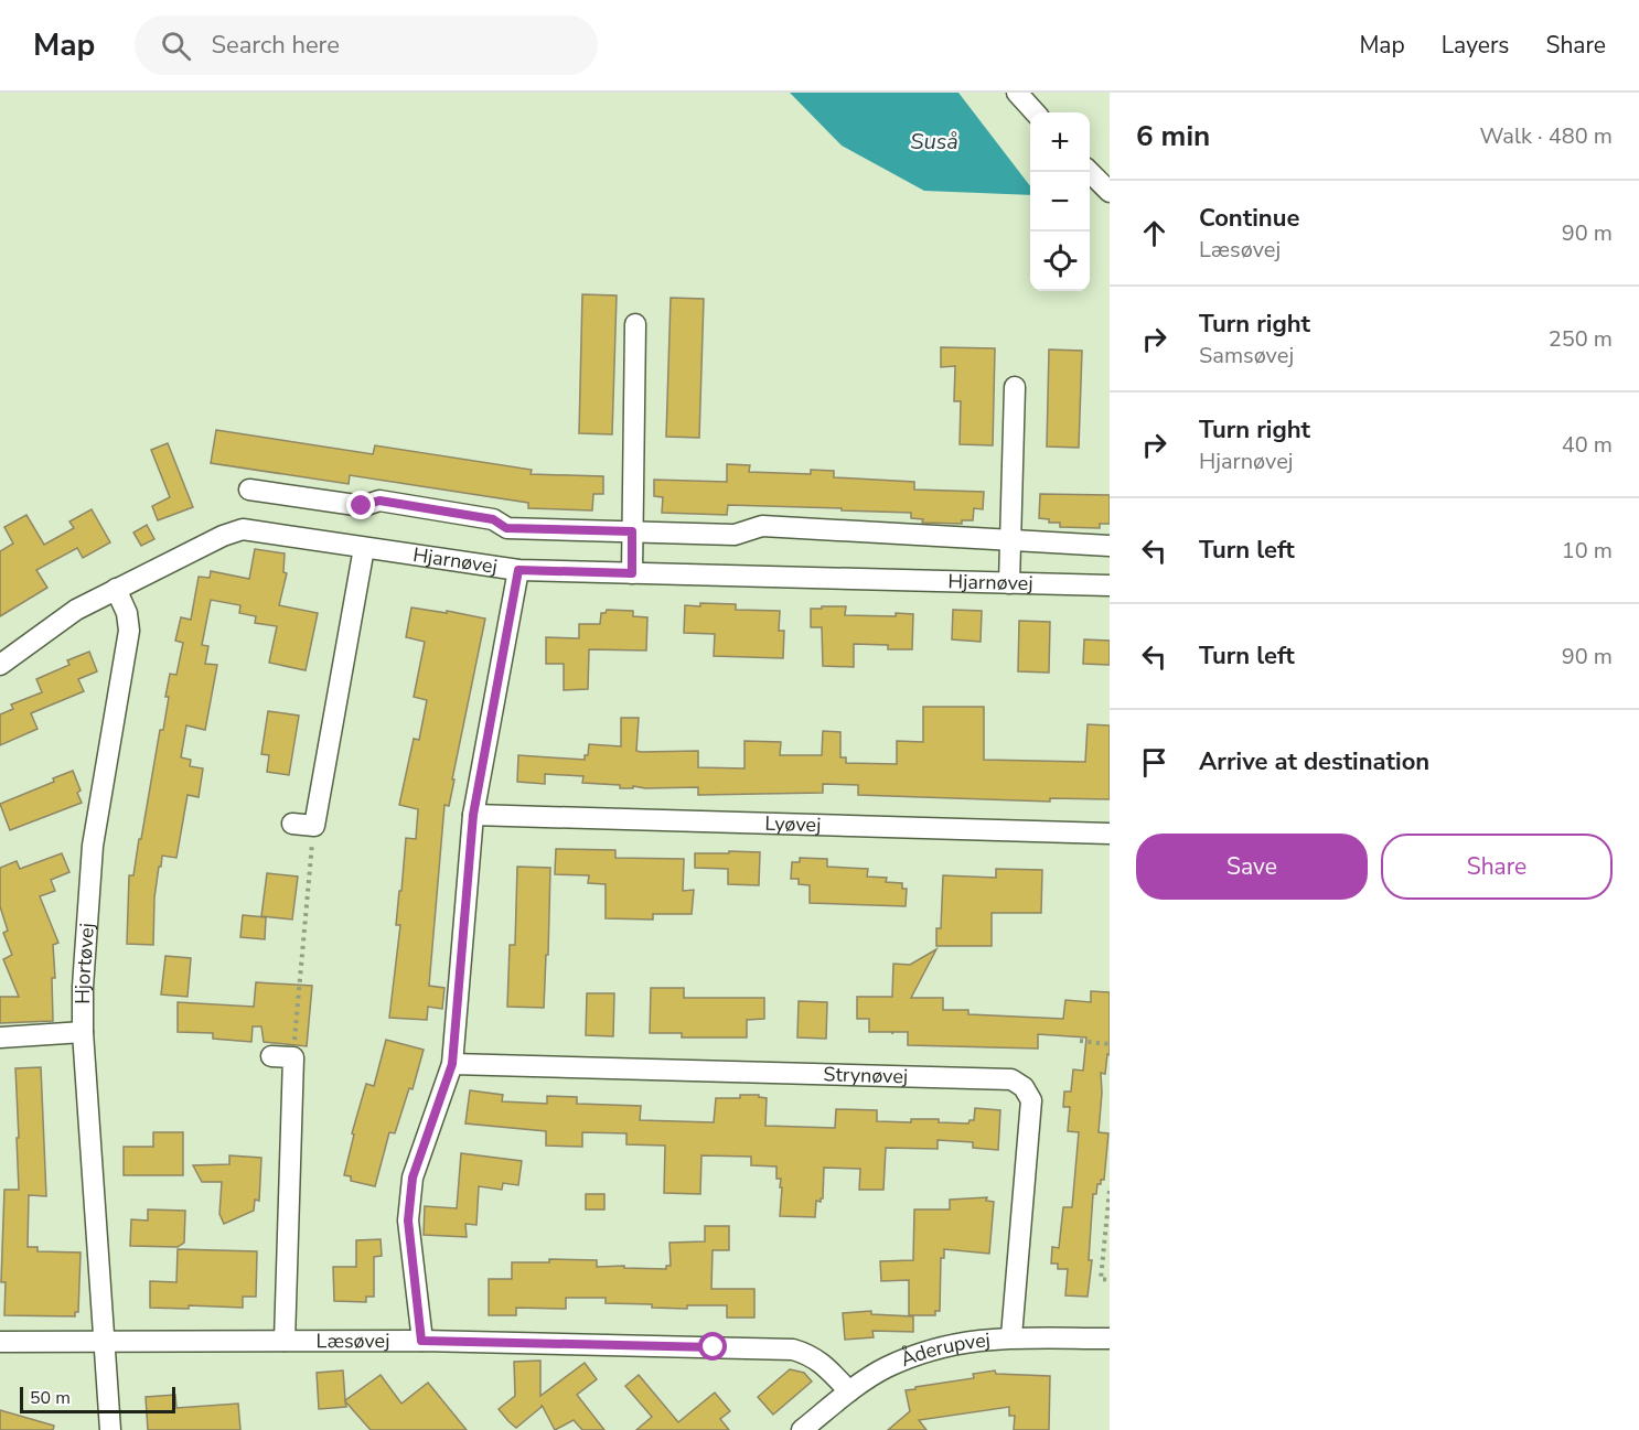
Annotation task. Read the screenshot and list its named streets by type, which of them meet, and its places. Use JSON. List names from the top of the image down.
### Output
{
  "streets": {
    "street": [
      "Hjarnøvej",
      "Lyøvej",
      "Hjortøvej",
      "Strynøvej",
      "Læsøvej",
      "Åderupvej"
    ]
  },
  "crossings": [
    ["Hjarnøvej", "Hjortøvej"],
    ["Hjortøvej", "Læsøvej"],
    ["Strynøvej", "Åderupvej"],
    ["Læsøvej", "Åderupvej"]
  ],
  "water": ["Suså"],
  "scale_bar": "50 m",
  "page": {
    "header": "Map",
    "search": "Search here",
    "nav": ["Map", "Layers", "Share"],
    "heading": ["6 min", "Walk · 480 m"],
    "map_buttons": ["+", "−"],
    "list": [
      ["Continue", "Læsøvej", "90 m"],
      ["Turn right", "Samsøvej", "250 m"],
      ["Turn right", "Hjarnøvej", "40 m"],
      ["Turn left", "10 m"],
      ["Turn left", "90 m"],
      "Arrive at destination"
    ],
    "buttons": ["Save", "Share"],
    "scale": "50 m"
  }
}
